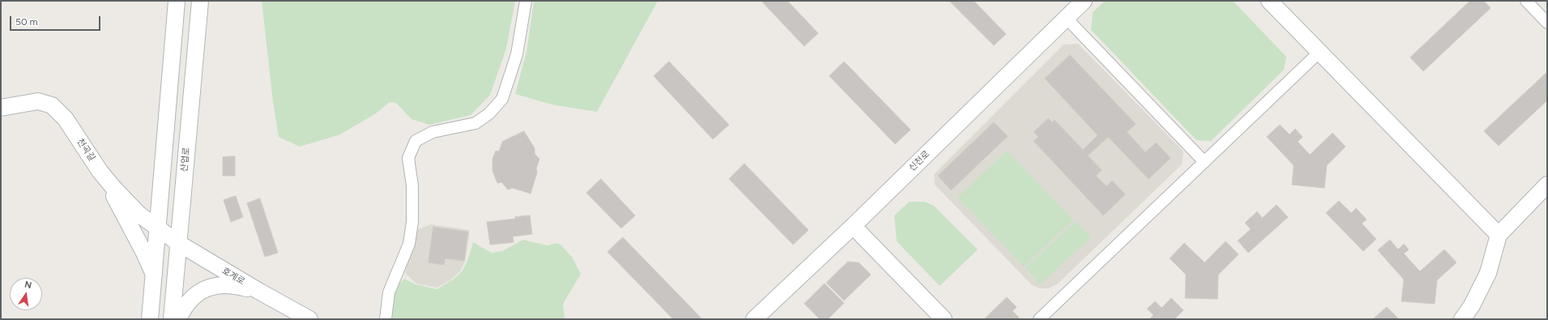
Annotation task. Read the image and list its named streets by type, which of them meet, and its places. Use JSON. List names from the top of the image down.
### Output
{
  "streets": {
    "street": [
      "천곡길",
      "산업로",
      "신천로",
      "호계로"
    ]
  },
  "crossings": [
    ["천곡길", "호계로"],
    ["산업로", "호계로"]
  ],
  "scale_bar": "50 m",
  "north": "top"
}
